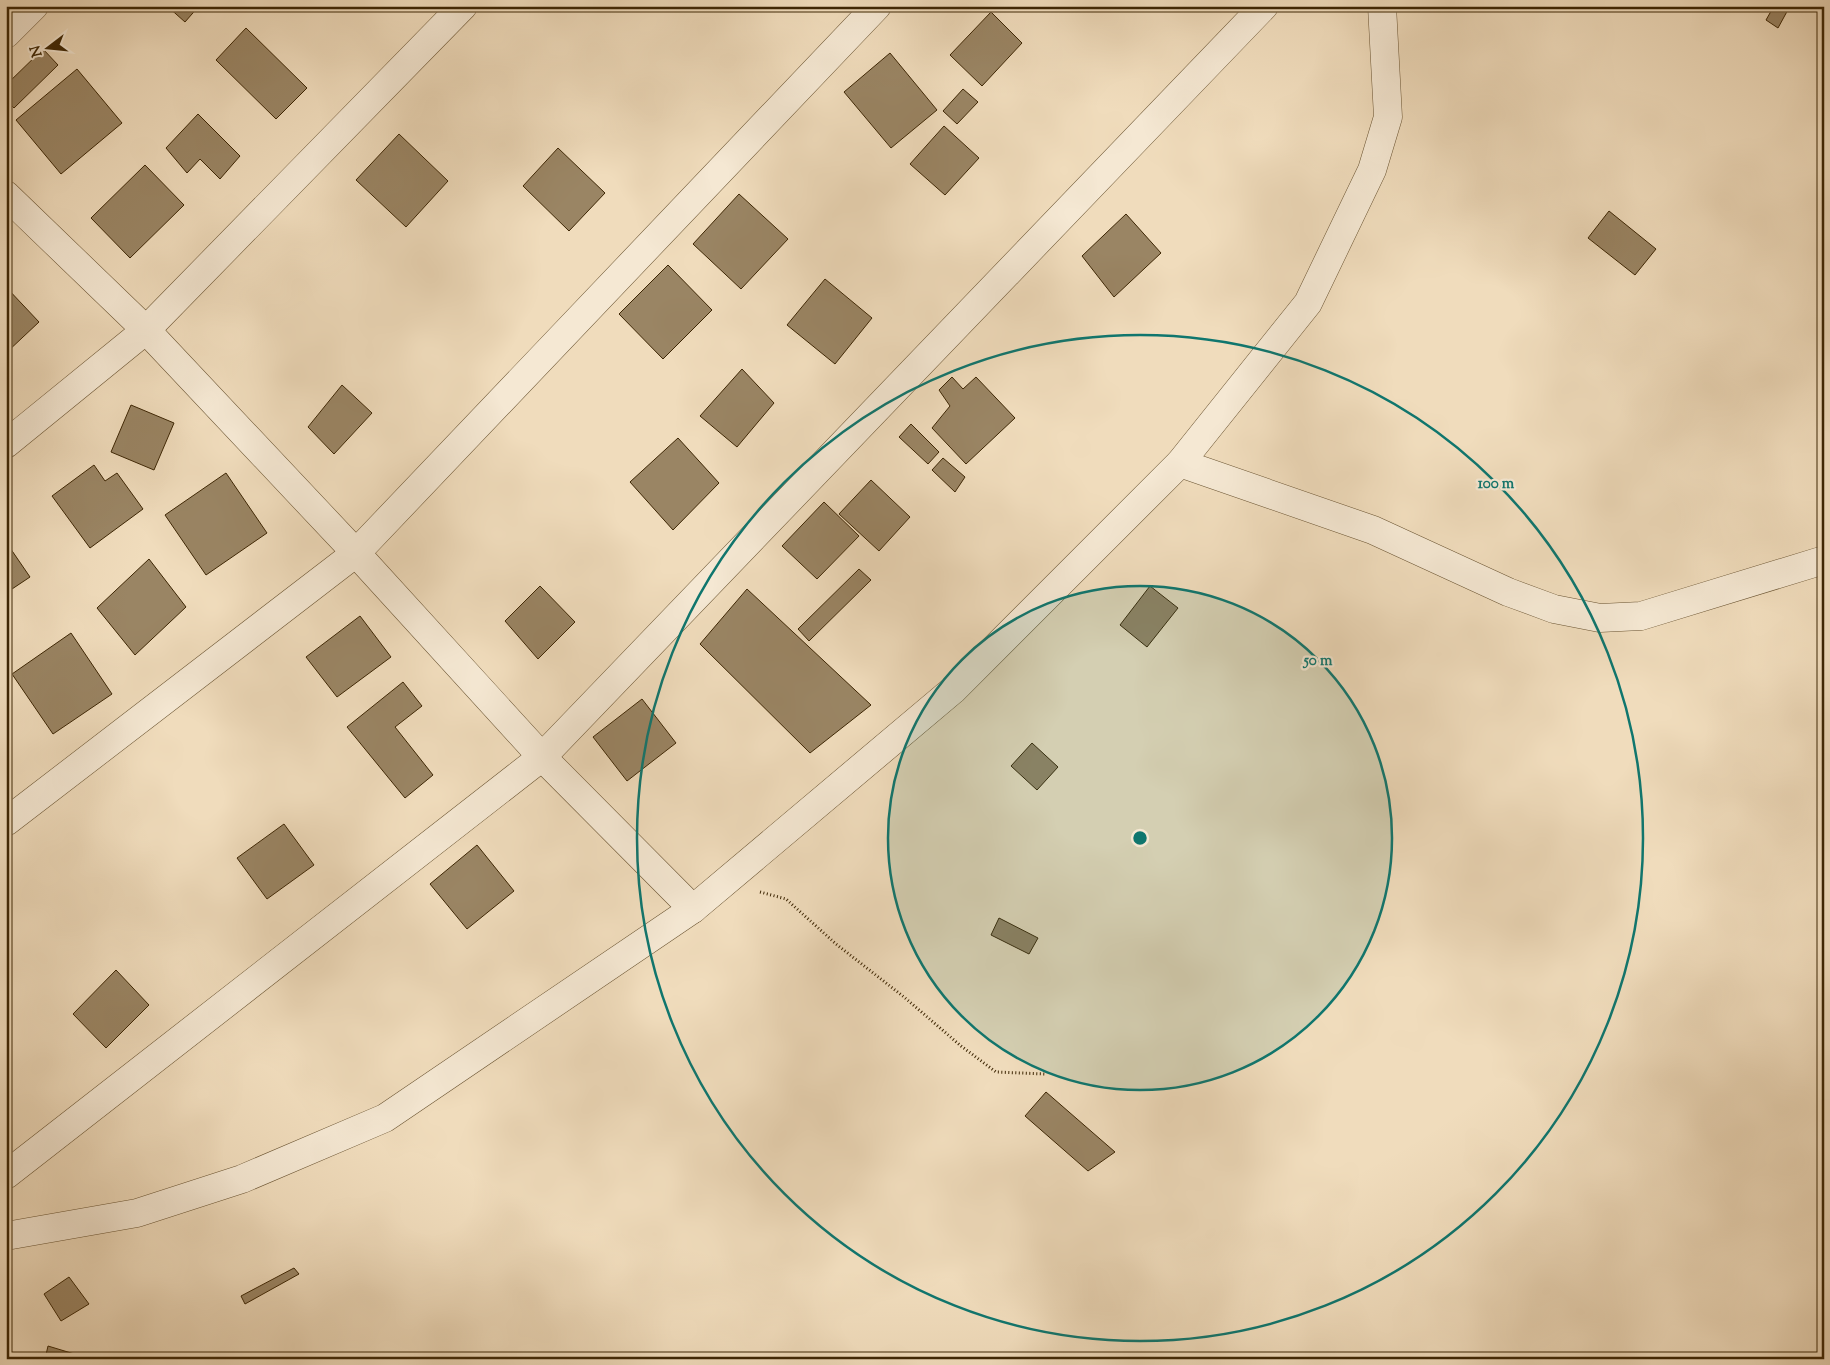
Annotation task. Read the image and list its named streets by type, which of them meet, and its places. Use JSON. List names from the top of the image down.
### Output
{
  "north": "left",
  "rings": ["100 m", "50 m"]
}
